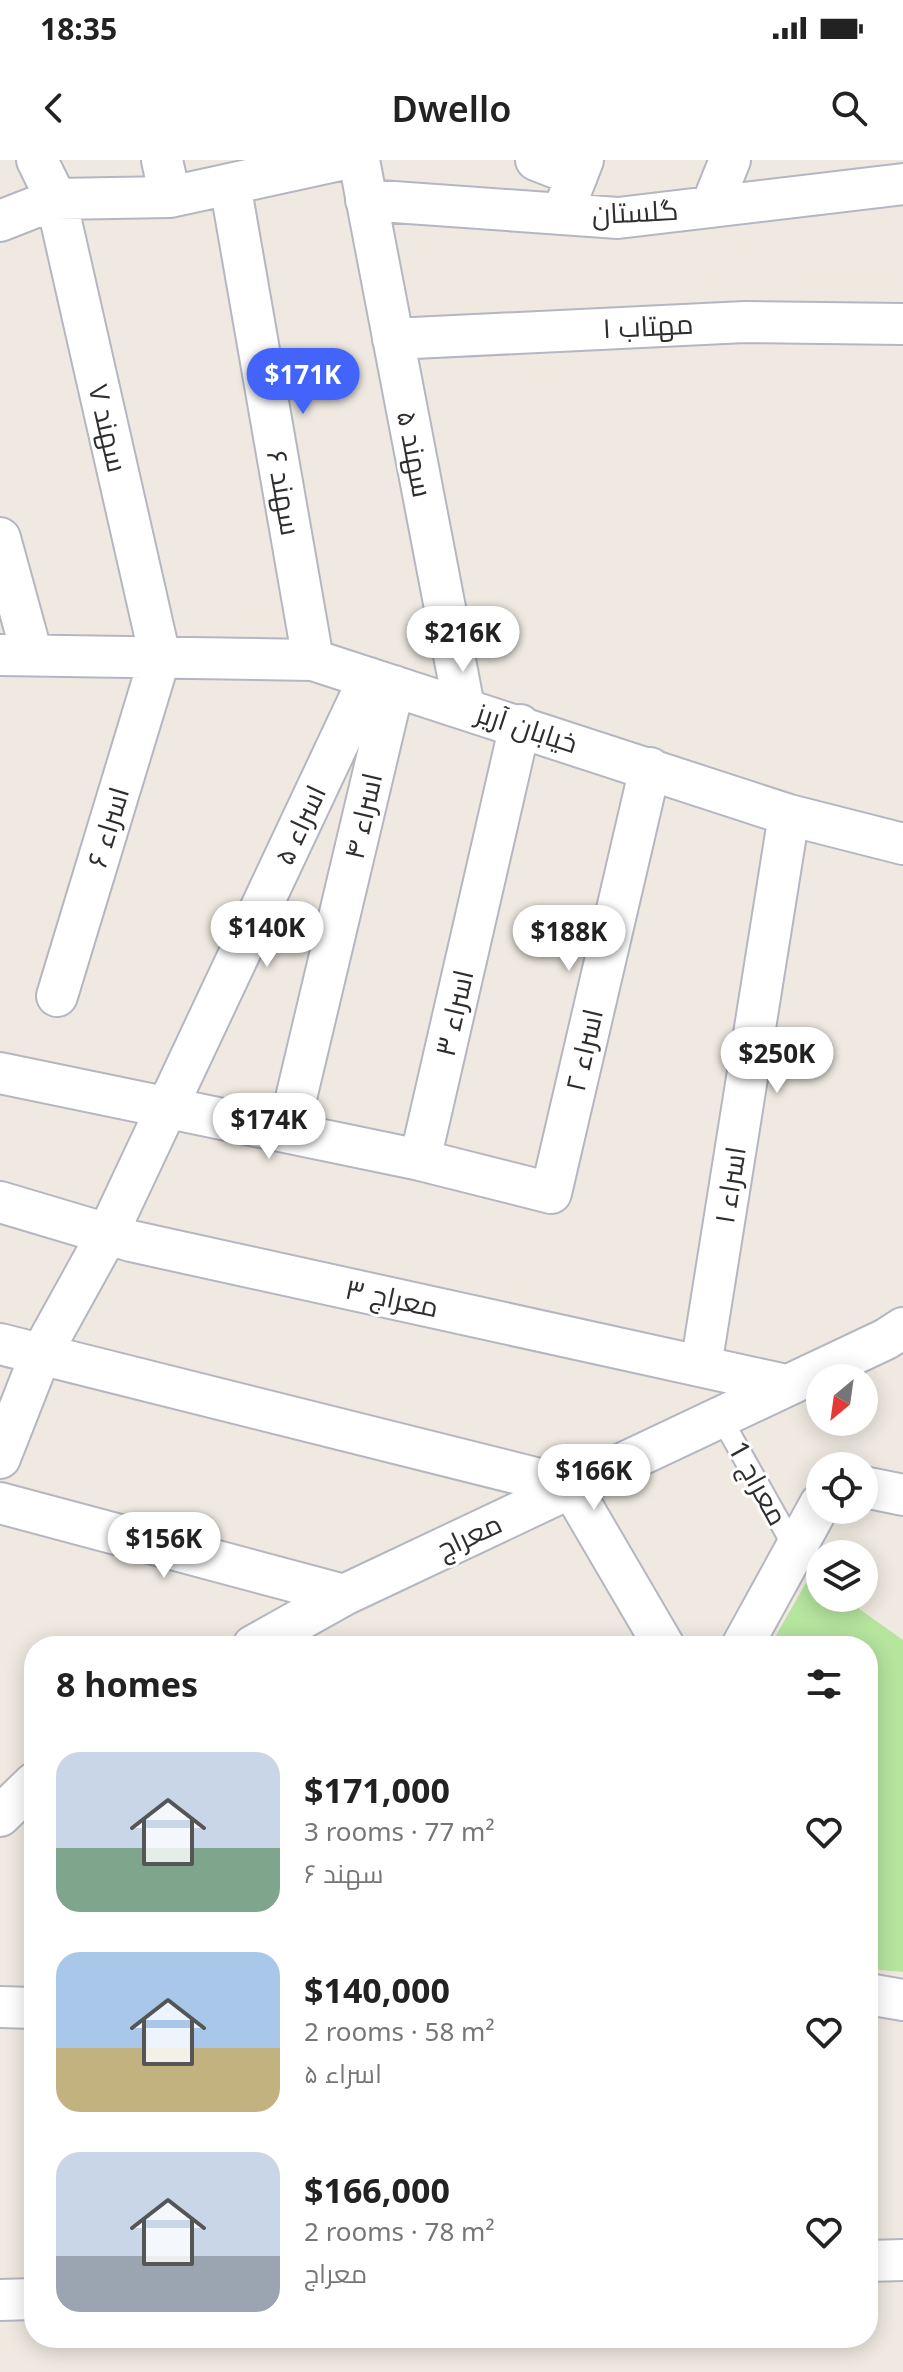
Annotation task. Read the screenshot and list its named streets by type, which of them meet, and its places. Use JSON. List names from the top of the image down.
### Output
{
  "streets": {
    "street": [
      "گلستان",
      "مهتاب ۱",
      "سهند ۷",
      "سهند ۵",
      "سهند ۶",
      "خیابان آریز",
      "اسراء ۴",
      "اسراء ۵",
      "اسراء ۶",
      "اسراء ۳",
      "اسراء ۲",
      "اسراء ۱",
      "معراج ۳",
      "معراج"
    ],
    "lane": ["معراج 1"]
  },
  "crossings": [
    ["گلستان", "سهند ۵"],
    ["مهتاب ۱", "سهند ۵"],
    ["سهند ۷", "خیابان آریز"],
    ["سهند ۷", "اسراء ۶"],
    ["سهند ۵", "خیابان آریز"],
    ["سهند ۶", "خیابان آریز"],
    ["خیابان آریز", "اسراء ۴"],
    ["خیابان آریز", "اسراء ۵"],
    ["خیابان آریز", "اسراء ۶"],
    ["خیابان آریز", "اسراء ۳"],
    ["خیابان آریز", "اسراء ۲"],
    ["خیابان آریز", "اسراء ۱"],
    ["اسراء ۴", "اسراء ۵"],
    ["اسراء ۵", "معراج ۳"],
    ["اسراء ۳", "اسراء ۲"],
    ["اسراء ۱", "معراج ۳"],
    ["معراج ۳", "معراج"],
    ["معراج 1", "معراج"]
  ],
  "north": "bottom left",
  "page": {
    "status": "18:35",
    "header": "Dwello",
    "price": [
      "$171K",
      "$216K",
      "$140K",
      "$188K",
      "$250K",
      "$174K",
      "$166K",
      "$156K"
    ],
    "heading": "8 homes",
    "list": [
      {
        "name": "$171,000",
        "note": "3 rooms · 77 m² · سهند ۶"
      },
      {
        "name": "$140,000",
        "note": "2 rooms · 58 m² · اسراء ۵"
      },
      {
        "name": "$166,000",
        "note": "2 rooms · 78 m² · معراج"
      }
    ]
  }
}
